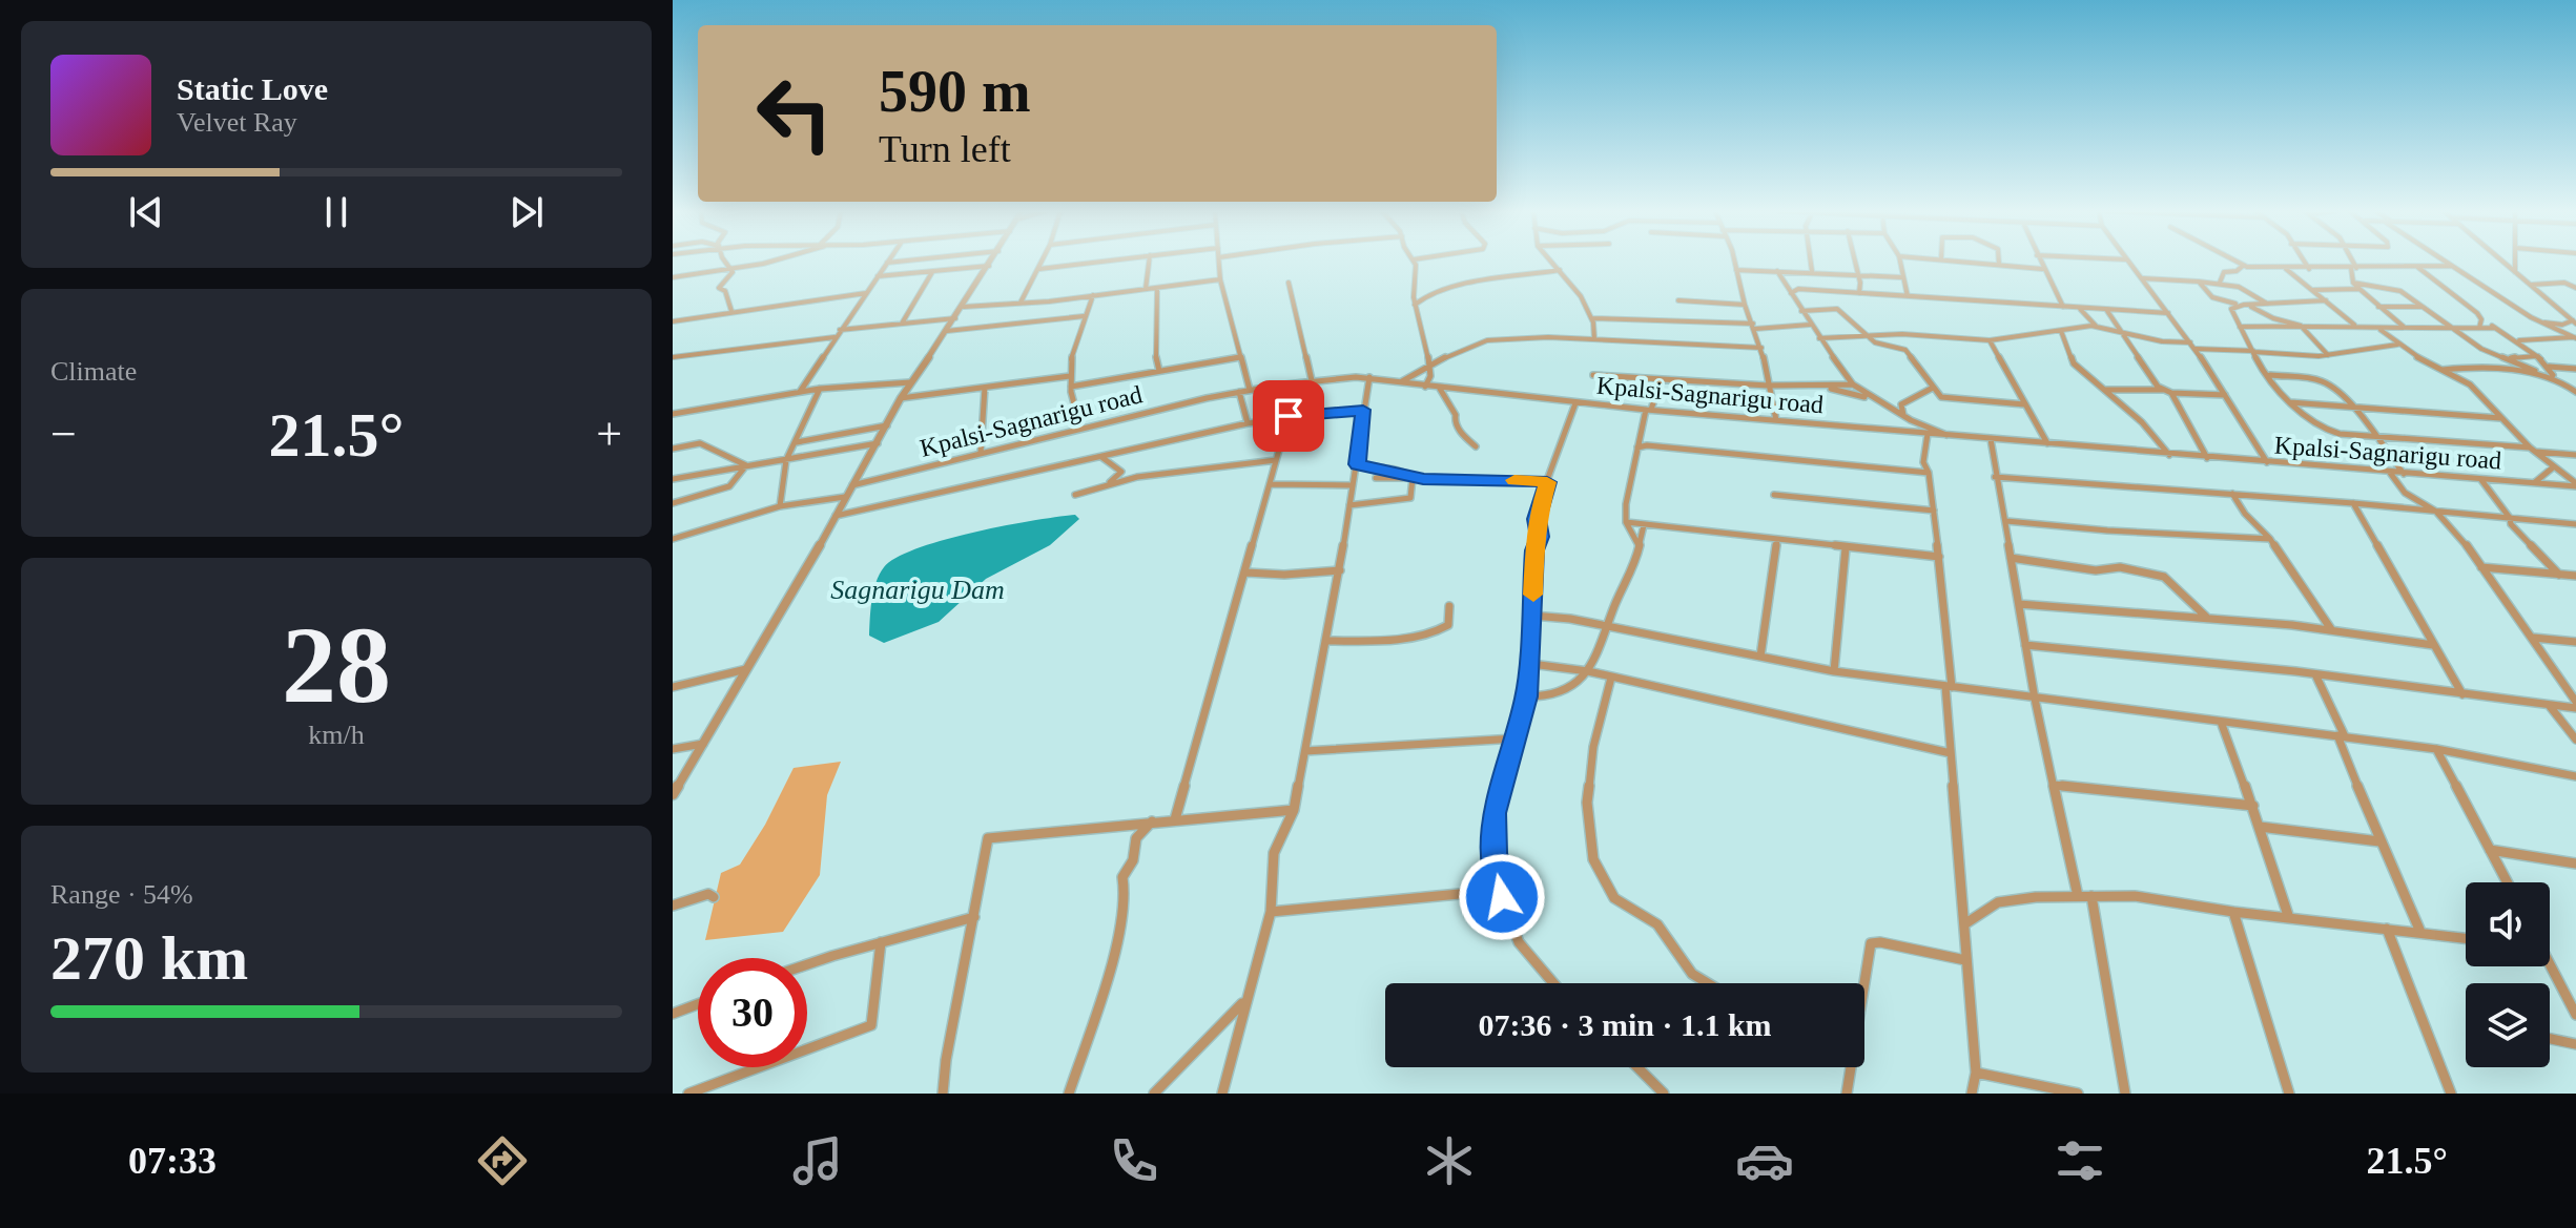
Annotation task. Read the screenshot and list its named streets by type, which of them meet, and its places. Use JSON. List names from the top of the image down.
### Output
{
  "streets": {
    "street": ["Kpalsi-Sagnarigu road"]
  },
  "water": ["Sagnarigu Dam"],
  "page": {
    "turn": ["590 m", "Turn left"],
    "song": ["Static Love", "Velvet Ray"],
    "tile": [
      "Climate",
      ["28", "km/h"],
      ["Range · 54%", "270 km"]
    ],
    "heat": ["−", "21.5°", "+"],
    "limit": "30",
    "trip": "07:36 · 3 min · 1.1 km",
    "tabs": ["07:33", "21.5°"]
  }
}
